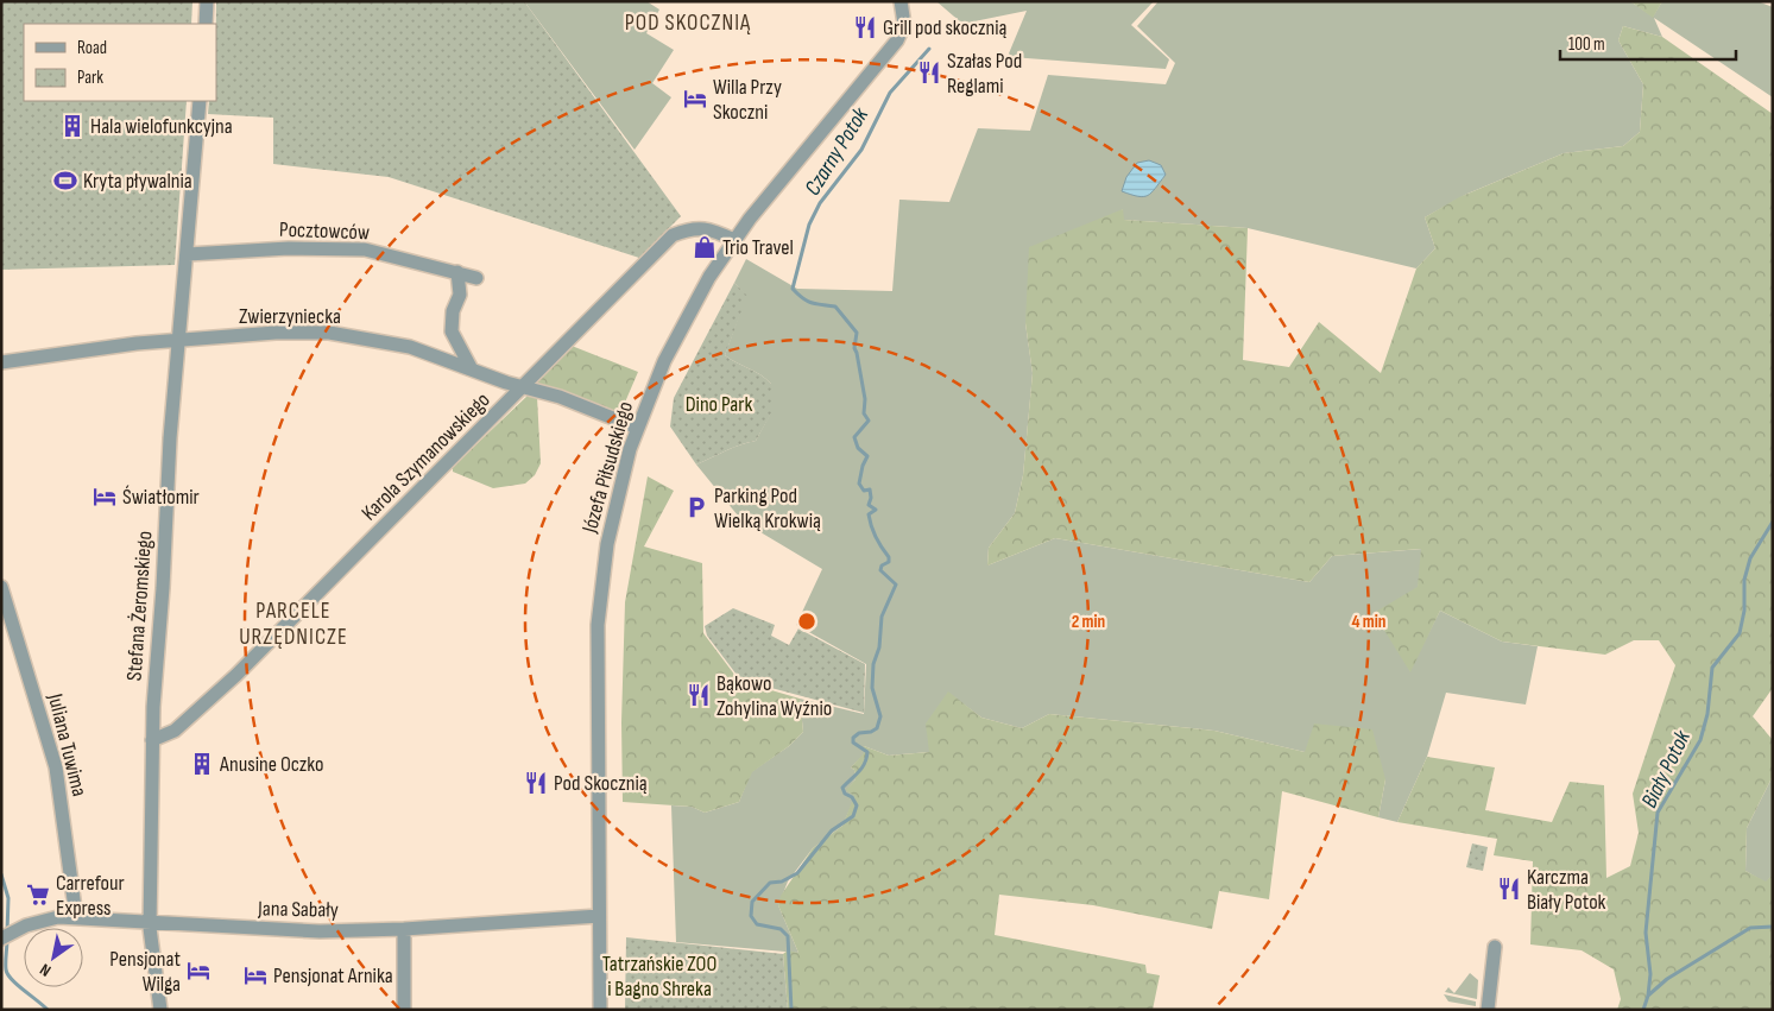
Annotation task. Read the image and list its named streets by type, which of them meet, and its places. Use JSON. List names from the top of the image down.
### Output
{
  "streets": {
    "street": [
      "Pocztowców",
      "Zwierzyniecka",
      "Karola Szymanowskiego",
      "Józefa Piłsudskiego",
      "Stefana Żeromskiego",
      "Juliana Tuwima",
      "Jana Sabały"
    ]
  },
  "crossings": [
    ["Pocztowców", "Stefana Żeromskiego"],
    ["Zwierzyniecka", "Karola Szymanowskiego"],
    ["Zwierzyniecka", "Józefa Piłsudskiego"],
    ["Zwierzyniecka", "Stefana Żeromskiego"],
    ["Karola Szymanowskiego", "Józefa Piłsudskiego"],
    ["Karola Szymanowskiego", "Stefana Żeromskiego"],
    ["Józefa Piłsudskiego", "Jana Sabały"],
    ["Stefana Żeromskiego", "Jana Sabały"],
    ["Juliana Tuwima", "Jana Sabały"]
  ],
  "districts": ["POD SKOCZNIĄ", "PARCELE URZĘDNICZE"],
  "water": ["Czarny Potok", "Biały Potok"],
  "parks": ["Dino Park", "Tatrzańskie ZOO i Bagno Shreka"],
  "places": {
    "restaurant": [
      "Grill pod skocznią",
      "Szałas Pod Reglami",
      "Bąkowo Zohylina Wyźnio",
      "Pod Skocznią",
      "Karczma Biały Potok"
    ],
    "hotel": [
      "Willa Przy Skoczni",
      "Światłomir",
      "Pensjonat Wilga",
      "Pensjonat Arnika"
    ],
    "building": ["Hala wielofunkcyjna", "Anusine Oczko"],
    "sports": ["Kryta pływalnia"],
    "shop": ["Trio Travel"],
    "parking": ["Parking Pod Wielką Krokwią"],
    "supermarket": ["Carrefour Express"]
  },
  "legend": ["Road", "Park"],
  "scale_bar": "100 m",
  "north": "bottom left",
  "rings": ["2 min", "4 min"]
}
